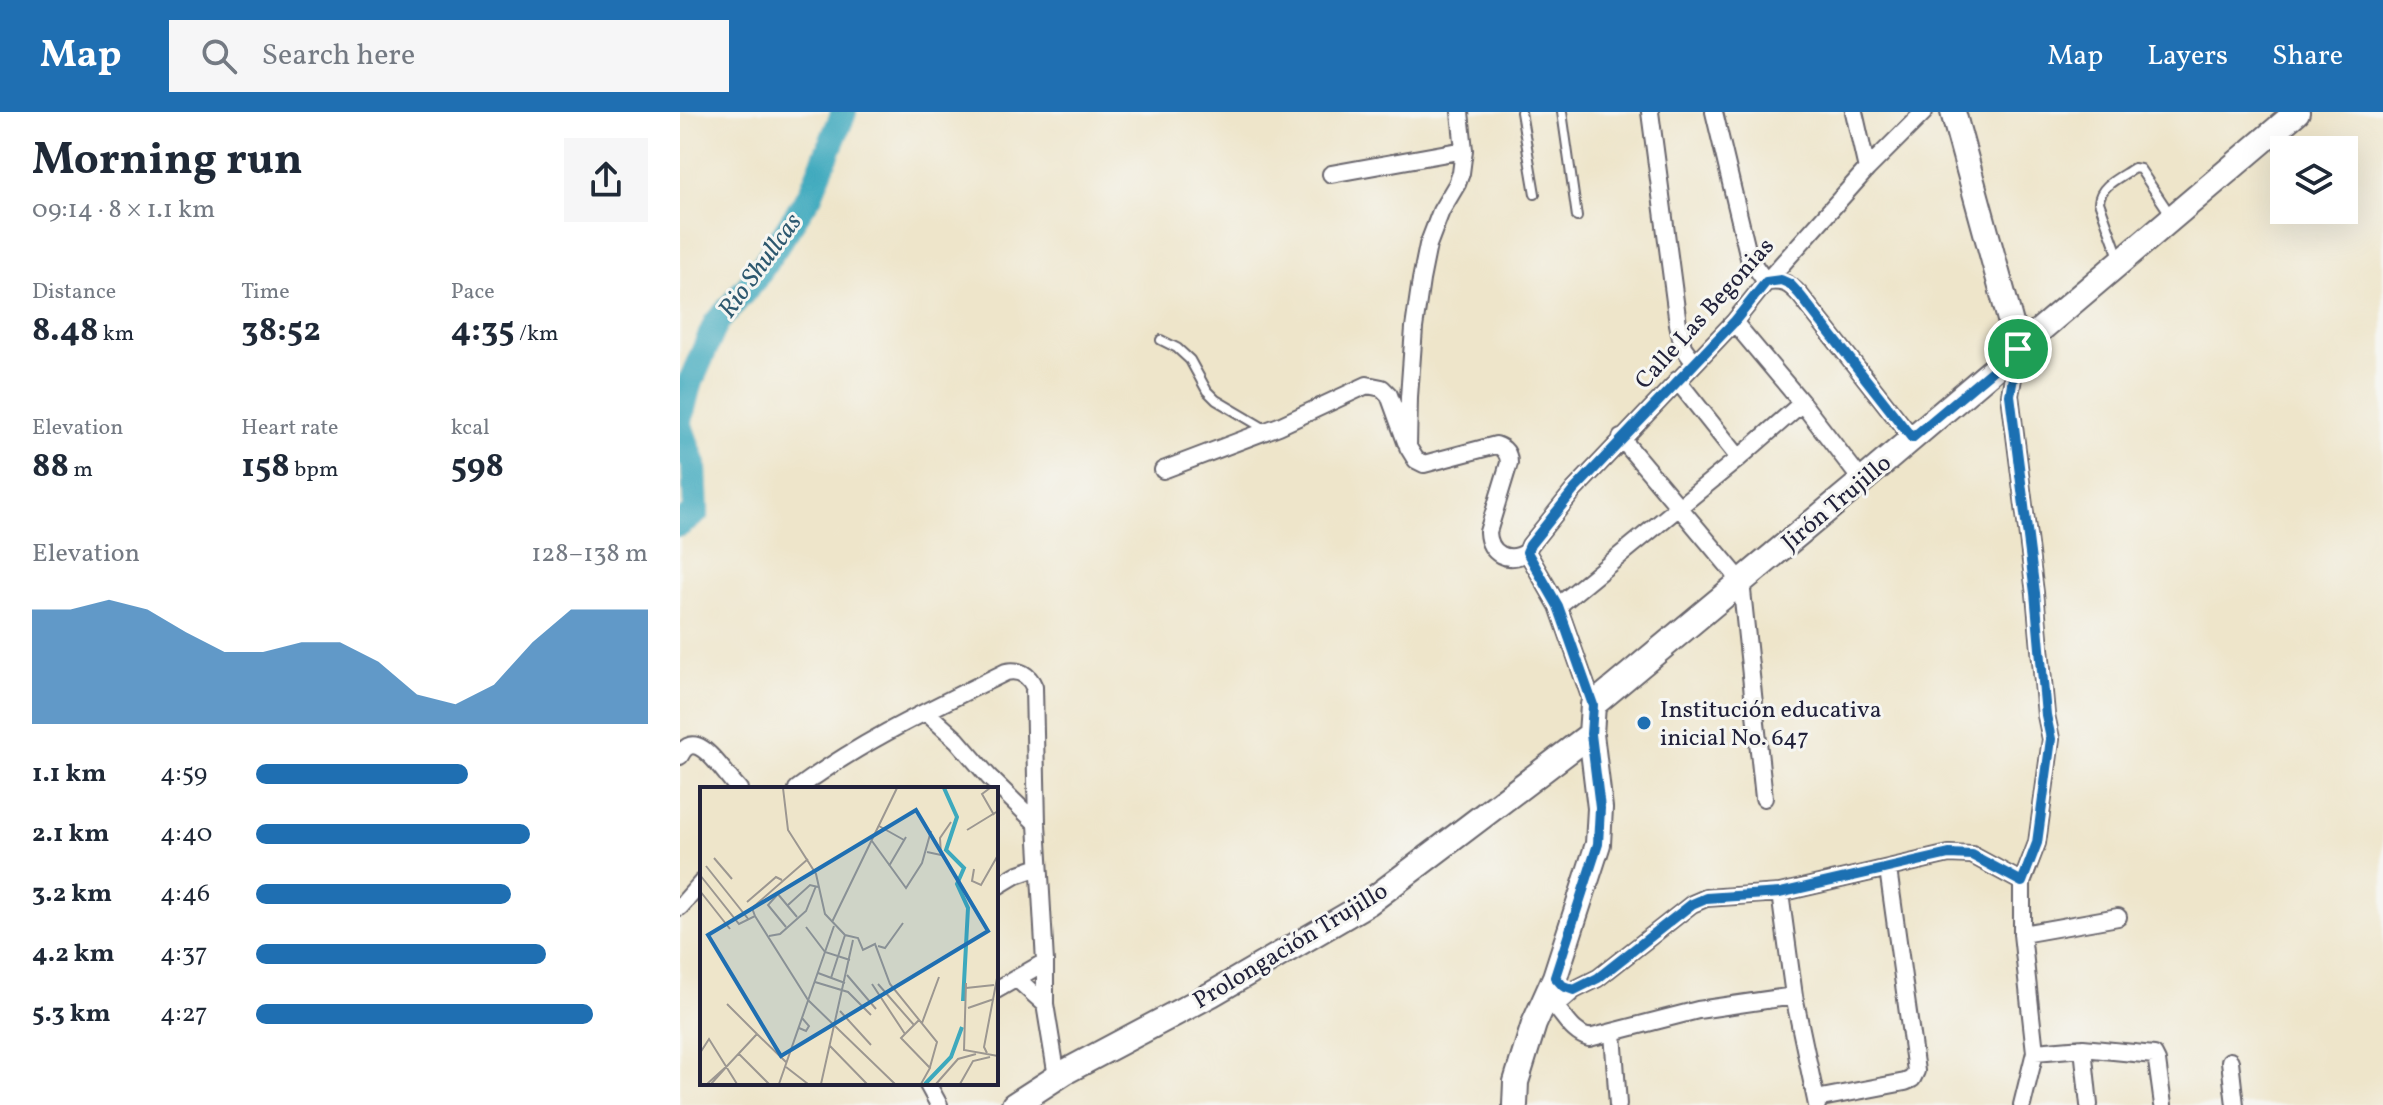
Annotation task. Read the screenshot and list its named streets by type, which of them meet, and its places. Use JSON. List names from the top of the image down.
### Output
{
  "streets": {
    "street": ["Calle Las Begonias", "Jirón Trujillo", "Prolongación Trujillo"]
  },
  "water": ["Rio Shullcas"],
  "places": ["Institución educativa inicial No. 647"],
  "page": {
    "header": "Map",
    "search": "Search here",
    "nav": ["Map", "Layers", "Share"],
    "heading": ["Morning run", "09:14 · 8 × 1.1 km"],
    "stats": [
      ["Distance", "8.48 km"],
      ["Time", "38:52"],
      ["Pace", "4:35 /km"],
      ["Elevation", "88 m"],
      ["Heart rate", "158 bpm"],
      ["kcal", "598"]
    ],
    "chart": ["Elevation", "128–138 m"],
    "list": [
      {
        "name": "1.1 km",
        "note": "4:59"
      },
      {
        "name": "2.1 km",
        "note": "4:40"
      },
      {
        "name": "3.2 km",
        "note": "4:46"
      },
      {
        "name": "4.2 km",
        "note": "4:37"
      },
      {
        "name": "5.3 km",
        "note": "4:27"
      }
    ]
  }
}
